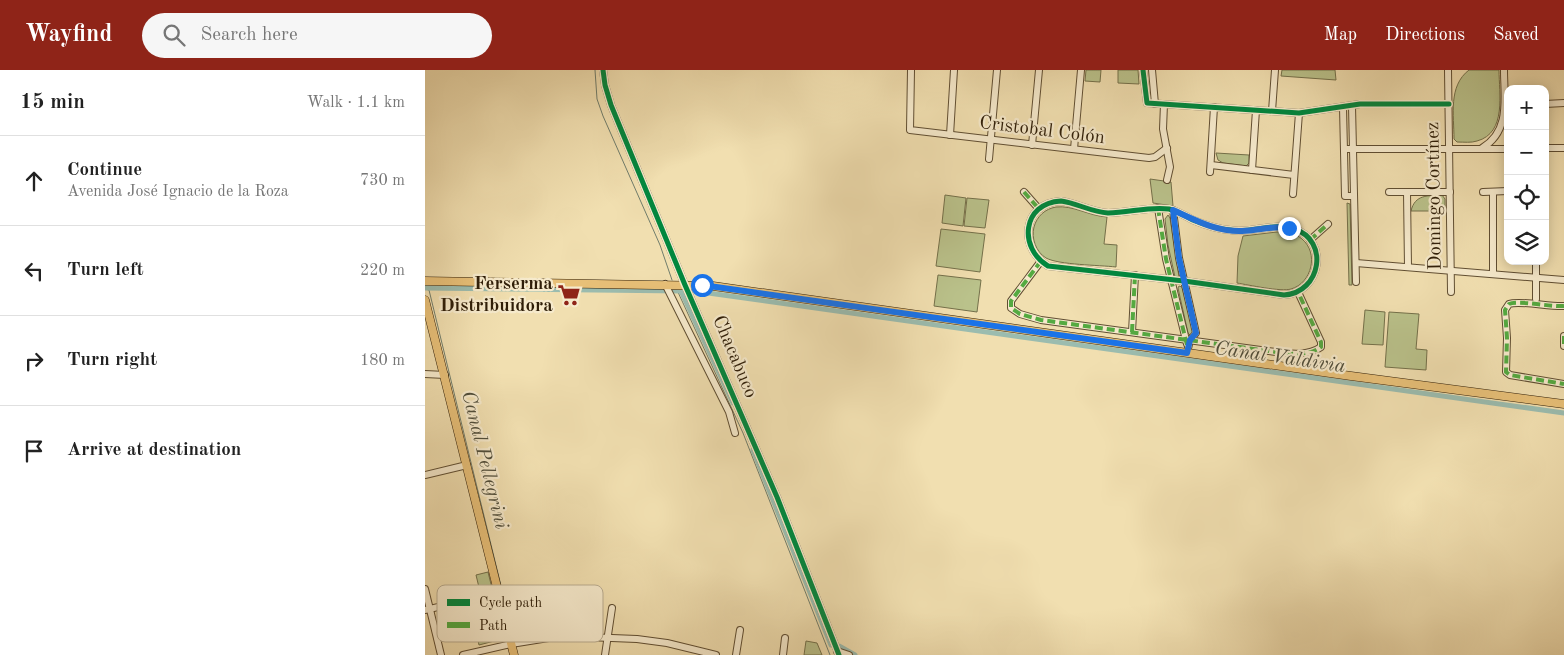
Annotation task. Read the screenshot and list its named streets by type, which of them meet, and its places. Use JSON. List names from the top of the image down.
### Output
{
  "streets": {
    "street": ["Cristobal Colón", "Domingo Cortínez", "Chacabuco"]
  },
  "water": ["Canal Valdivia", "Canal Pellegrini"],
  "places": {
    "supermarket": ["Ferserma Distribuidora"]
  },
  "legend": ["Cycle path", "Path"],
  "page": {
    "header": "Wayfind",
    "search": "Search here",
    "nav": ["Map", "Directions", "Saved"],
    "heading": ["15 min", "Walk · 1.1 km"],
    "map_buttons": ["+", "−"],
    "list": [
      ["Continue", "Avenida José Ignacio de la Roza", "730 m"],
      ["Turn left", "220 m"],
      ["Turn right", "180 m"],
      "Arrive at destination"
    ]
  }
}
